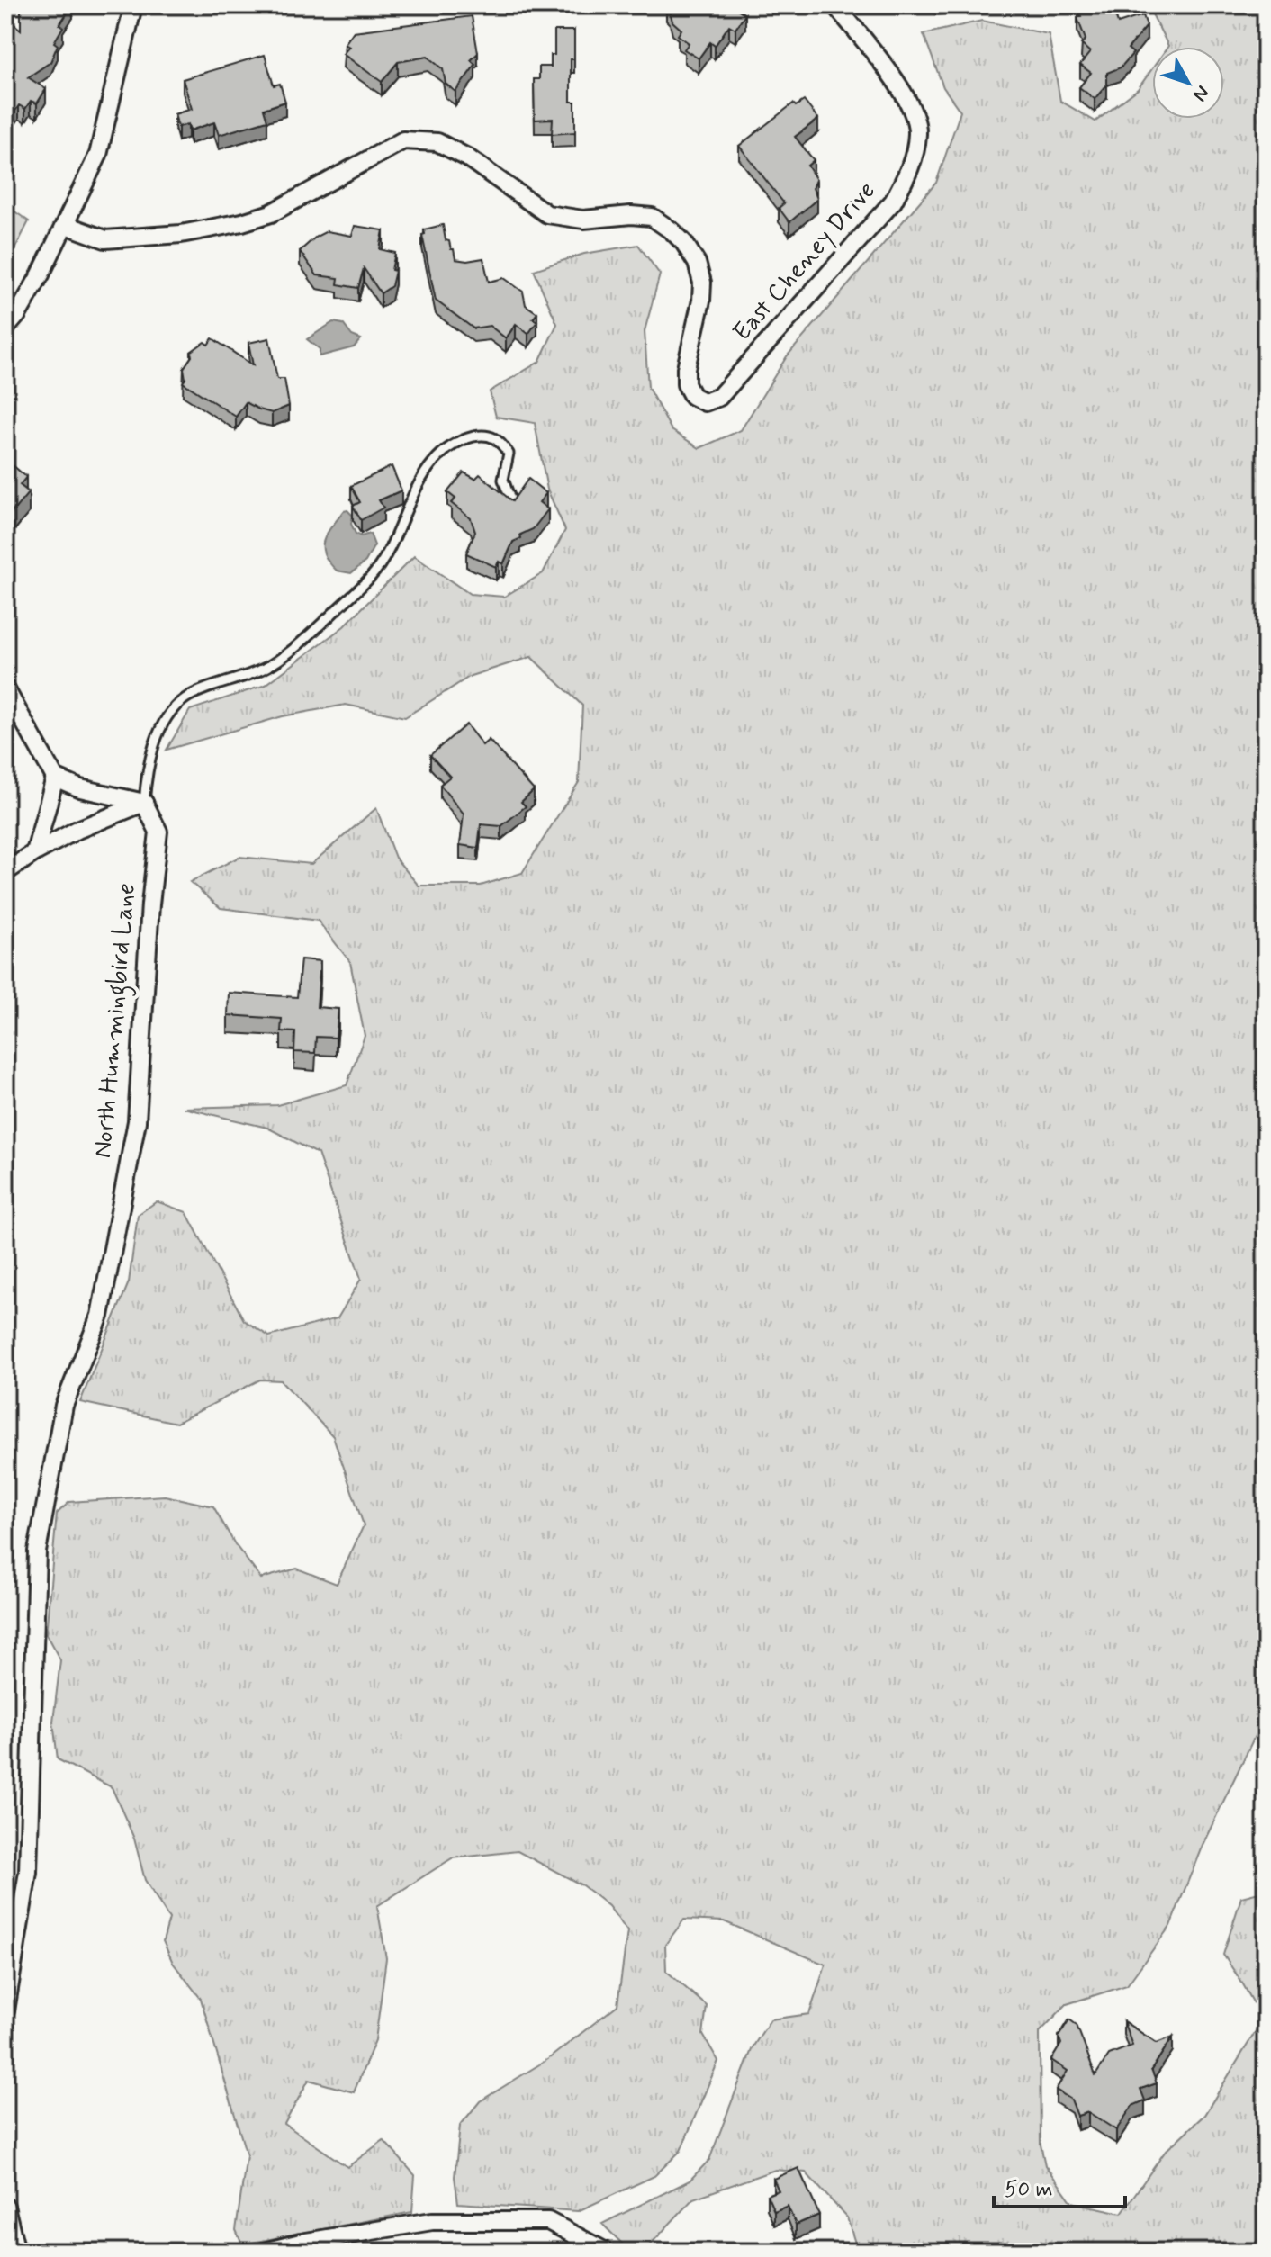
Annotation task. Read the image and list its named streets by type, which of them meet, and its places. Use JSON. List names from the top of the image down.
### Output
{
  "streets": {
    "street": ["East Cheney Drive", "North Hummingbird Lane"]
  },
  "scale_bar": "50 m",
  "north": "bottom right"
}
